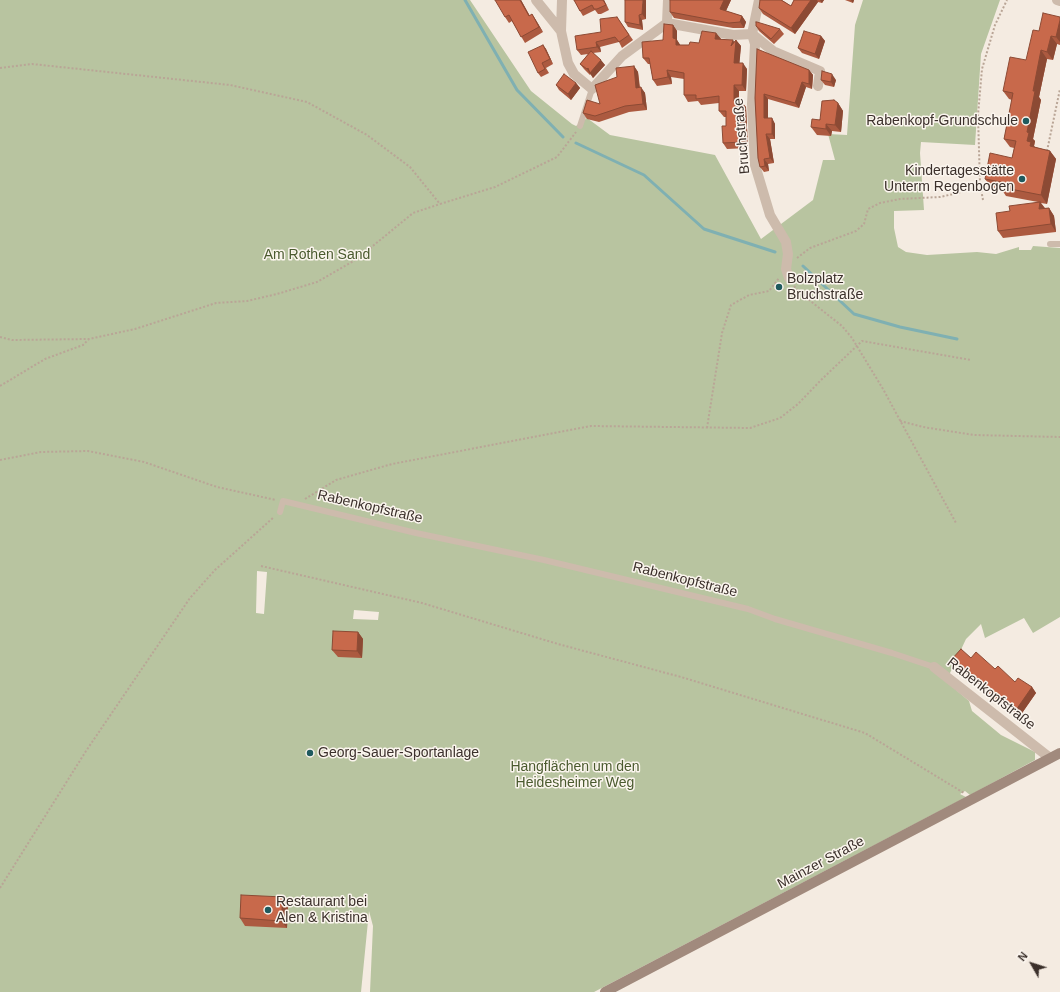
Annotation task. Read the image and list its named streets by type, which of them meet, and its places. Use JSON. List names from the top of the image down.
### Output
{
  "streets": {
    "main road": ["Mainzer Straße"],
    "street": ["Bruchstraße", "Rabenkopfstraße"]
  },
  "crossings": [
    ["Rabenkopfstraße", "Mainzer Straße"]
  ],
  "parks": ["Am Rothen Sand", "Hangflächen um den Heidesheimer Weg"],
  "places": [
    "Rabenkopf-Grundschule",
    "Kindertagesstätte Unterm Regenbogen",
    "Bolzplatz Bruchstraße",
    "Georg-Sauer-Sportanlage",
    "Restaurant bei Alen & Kristina"
  ],
  "north": "top left"
}
